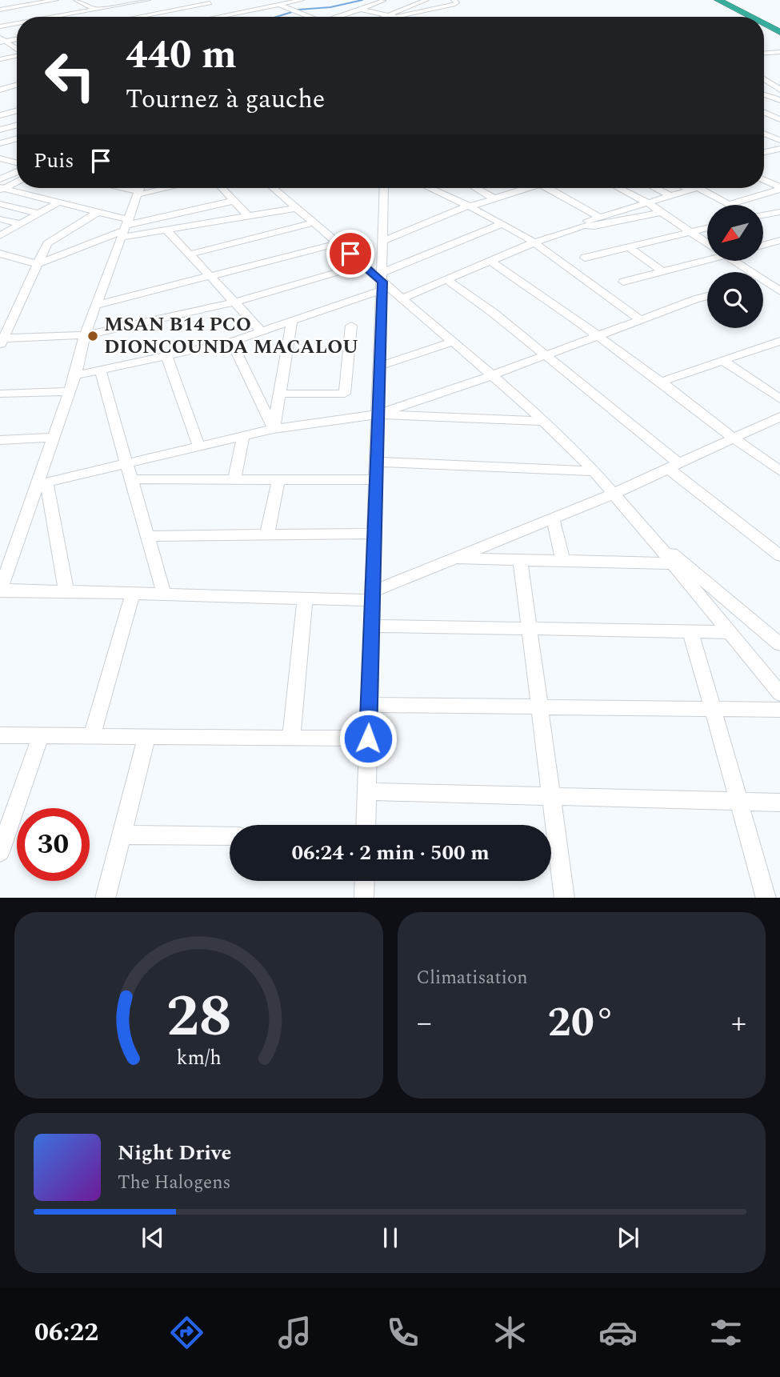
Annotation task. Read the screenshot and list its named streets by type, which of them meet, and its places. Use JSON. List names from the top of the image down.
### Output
{
  "places": ["MSAN B14 PCO DIONCOUNDA MACALOU"],
  "north": "bottom left",
  "page": {
    "turn": ["440 m", "Tournez à gauche"],
    "then": "Puis",
    "limit": "30",
    "trip": "06:24 · 2 min · 500 m",
    "tile": "Climatisation",
    "heat": ["−", "20°", "+"],
    "song": ["Night Drive", "The Halogens"],
    "tabs": "06:22",
    "gauge": ["28", "km/h"]
  }
}
